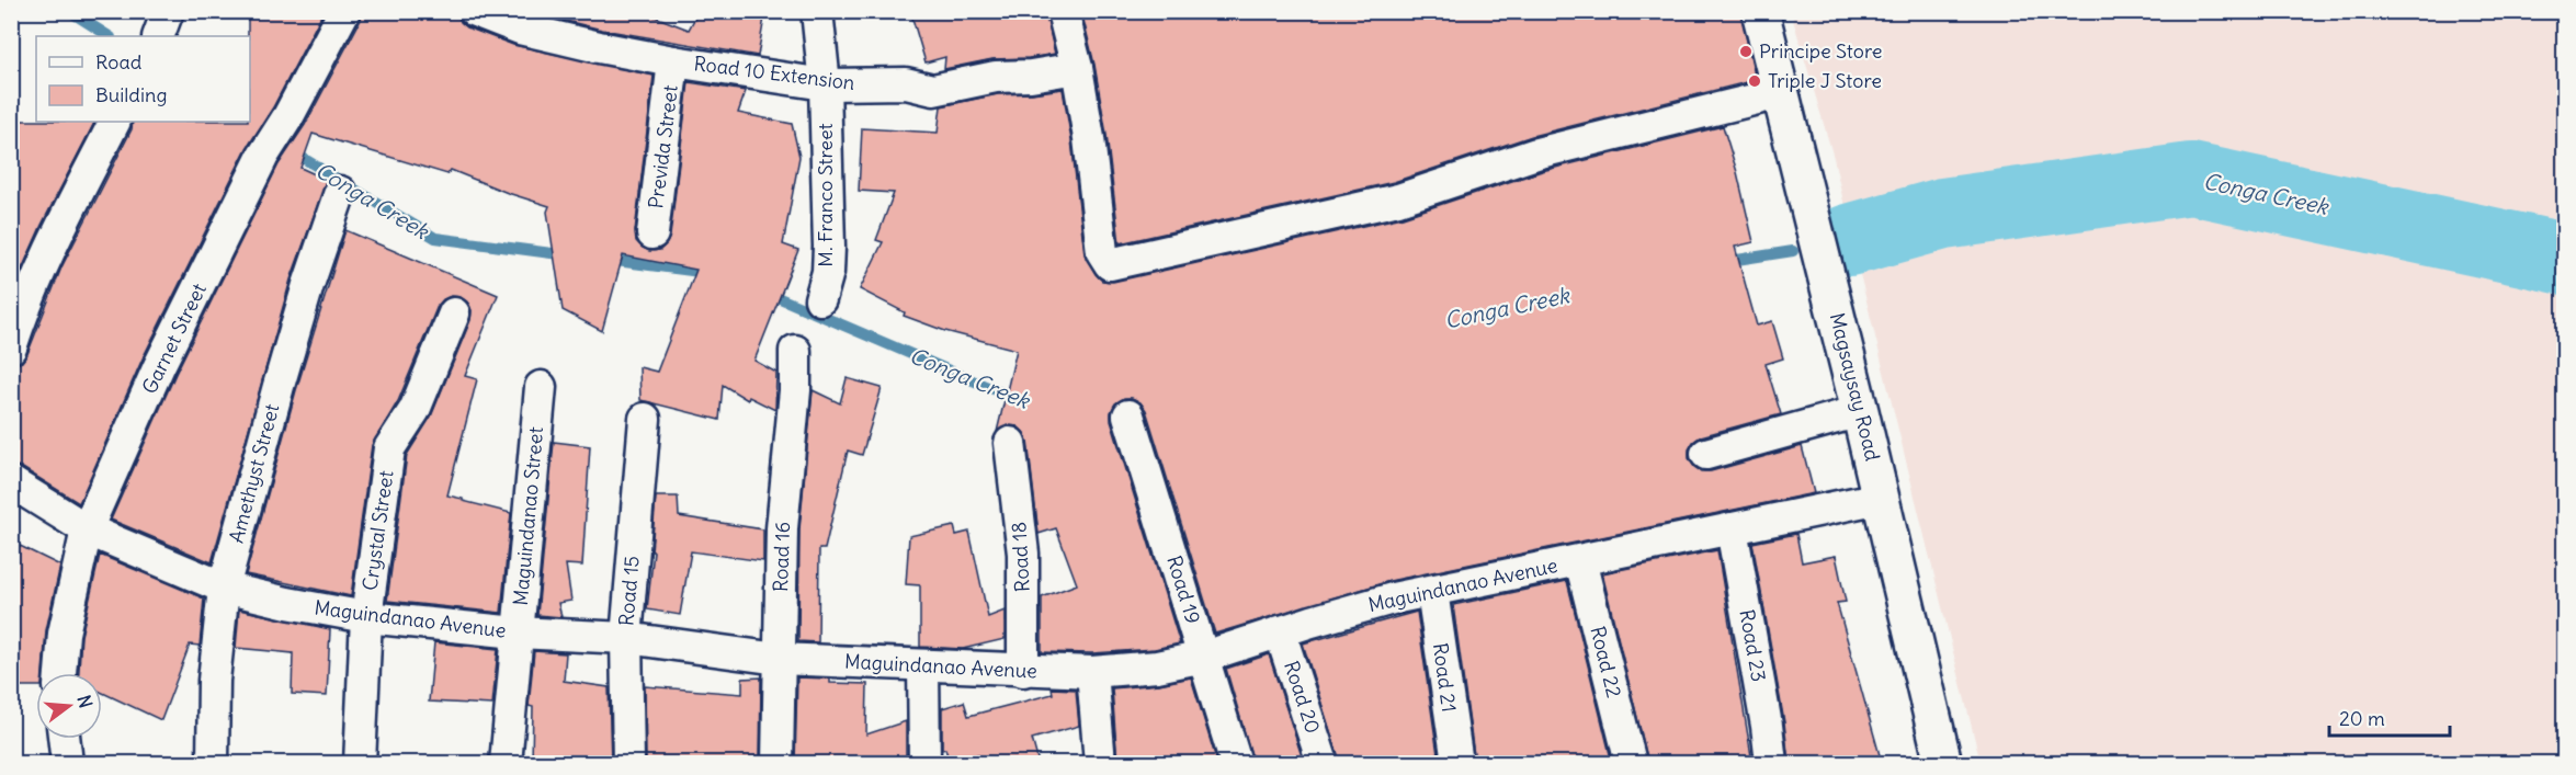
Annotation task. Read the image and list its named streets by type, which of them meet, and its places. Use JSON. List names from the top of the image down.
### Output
{
  "streets": {
    "street": [
      "Road 10 Extension",
      "Previda Street",
      "M. Franco Street",
      "Garnet Street",
      "Magsaysay Road",
      "Amethyst Street",
      "Maguindanao Street",
      "Crystal Street",
      "Road 16",
      "Road 18",
      "Maguindanao Avenue",
      "Road 19",
      "Road 15",
      "Road 23",
      "Road 22",
      "Road 21",
      "Road 20"
    ]
  },
  "crossings": [
    ["Road 10 Extension", "Previda Street"],
    ["Road 10 Extension", "M. Franco Street"],
    ["Garnet Street", "Maguindanao Avenue"],
    ["Magsaysay Road", "Maguindanao Avenue"],
    ["Amethyst Street", "Maguindanao Avenue"],
    ["Maguindanao Street", "Maguindanao Avenue"],
    ["Crystal Street", "Maguindanao Avenue"],
    ["Road 16", "Maguindanao Avenue"],
    ["Road 18", "Maguindanao Avenue"],
    ["Maguindanao Avenue", "Road 19"],
    ["Maguindanao Avenue", "Road 15"],
    ["Maguindanao Avenue", "Road 23"],
    ["Maguindanao Avenue", "Road 22"],
    ["Maguindanao Avenue", "Road 21"],
    ["Maguindanao Avenue", "Road 20"]
  ],
  "water": ["Conga Creek"],
  "places": ["Principe Store", "Triple J Store"],
  "legend": ["Road", "Building"],
  "scale_bar": "20 m",
  "north": "right"
}
